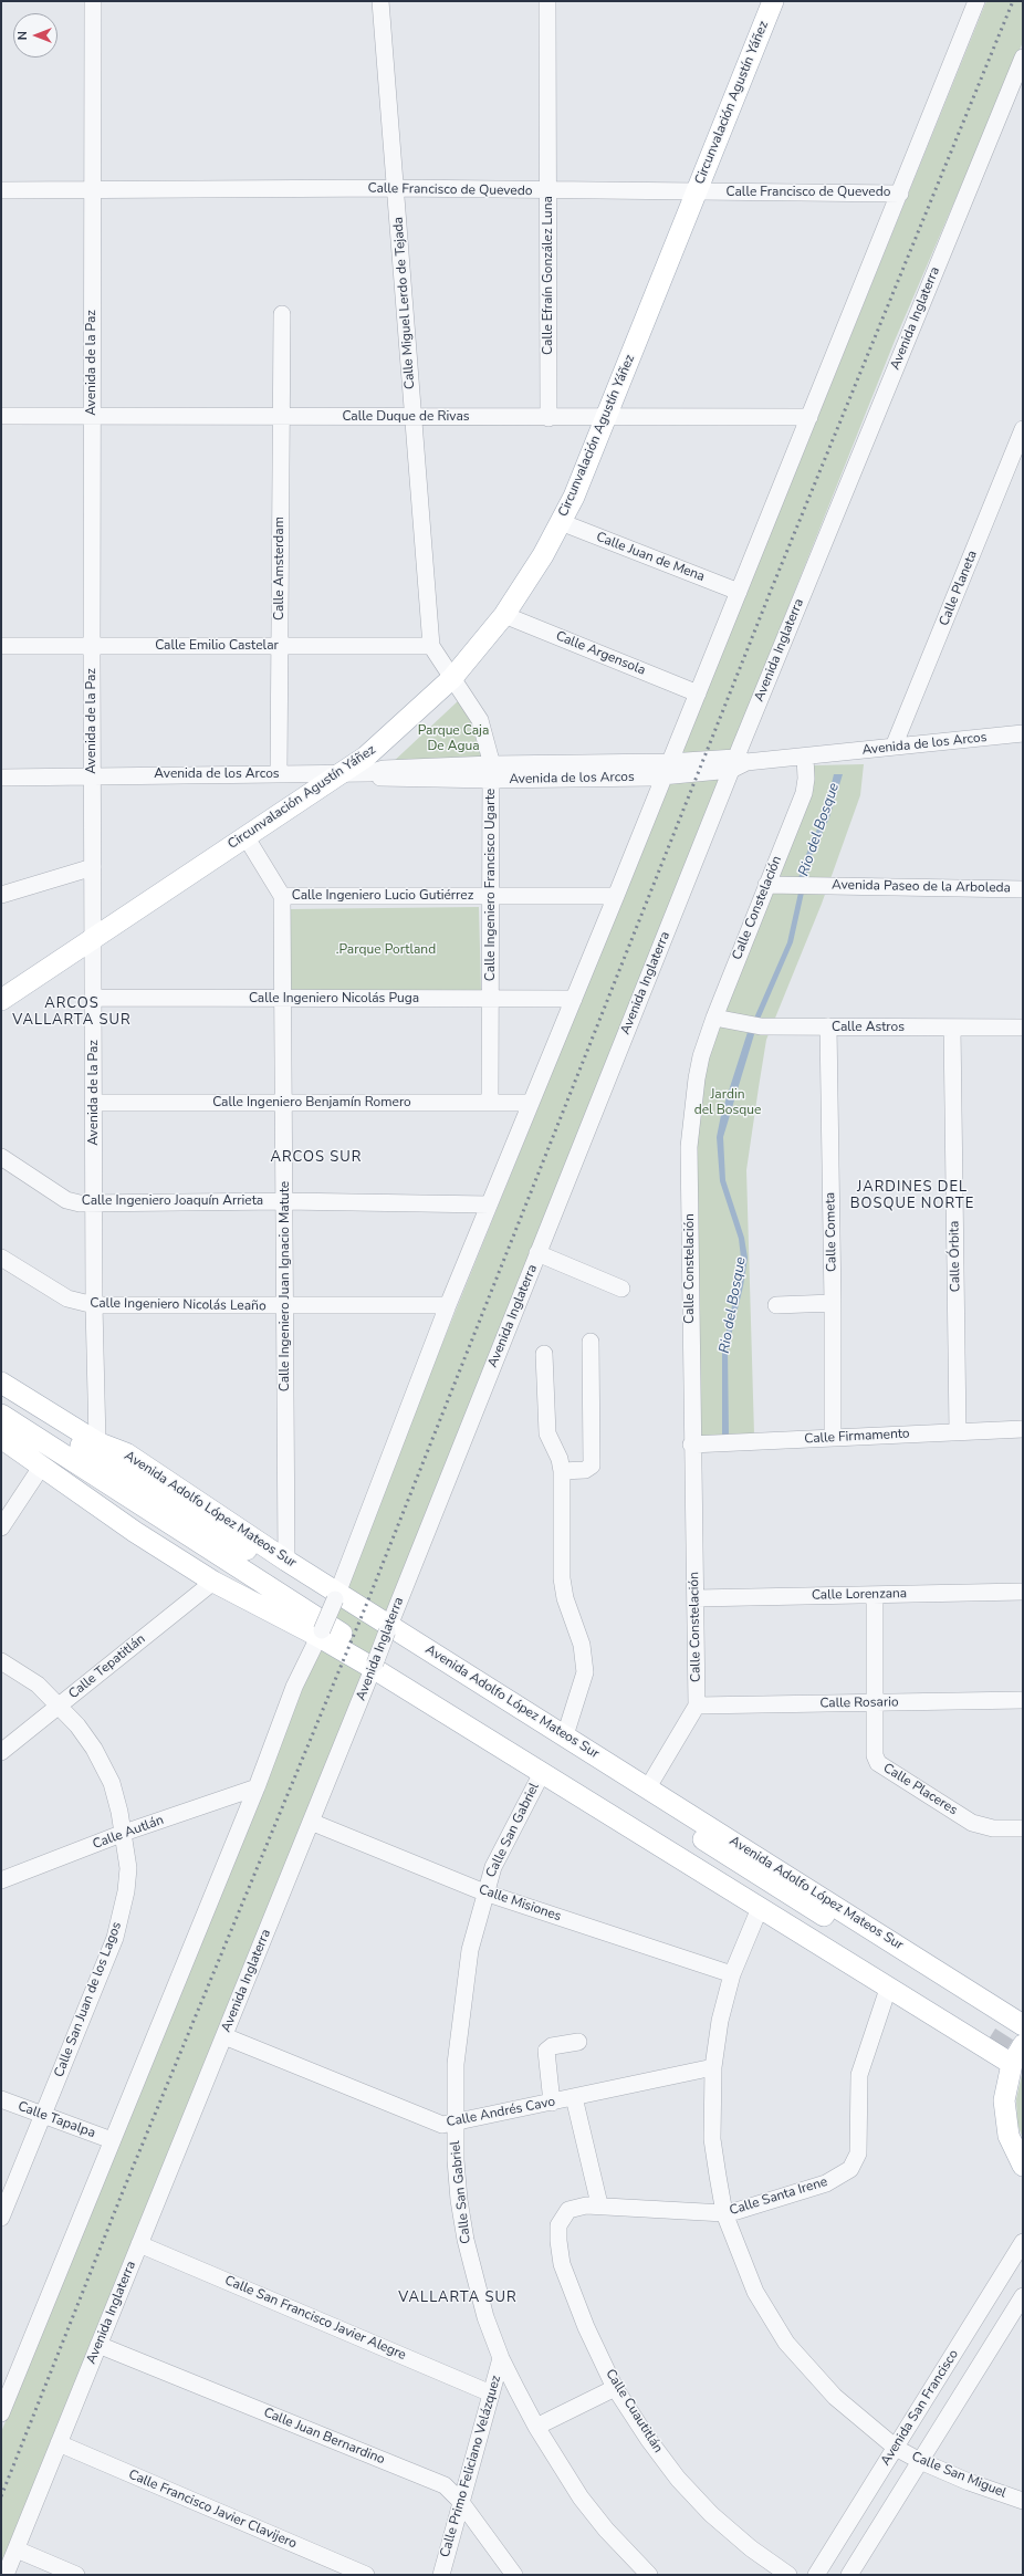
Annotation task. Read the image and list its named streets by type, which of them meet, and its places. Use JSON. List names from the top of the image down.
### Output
{
  "streets": {
    "main road": ["Circunvalación Agustín Yáñez", "Avenida Adolfo López Mateos Sur"],
    "street": [
      "Calle Francisco de Quevedo",
      "Calle Efraín González Luna",
      "Calle Miguel Lerdo de Tejada",
      "Avenida Inglaterra",
      "Avenida de la Paz",
      "Calle Duque de Rivas",
      "Calle Juan de Mena",
      "Calle Amsterdam",
      "Calle Planeta",
      "Calle Emilio Castelar",
      "Calle Argensola",
      "Avenida de los Arcos",
      "Calle Ingeniero Francisco Ugarte",
      "Avenida Paseo de la Arboleda",
      "Calle Ingeniero Lucio Gutiérrez",
      "Calle Constelación",
      "Calle Ingeniero Nicolás Puga",
      "Calle Astros",
      "Calle Ingeniero Benjamín Romero",
      "Calle Ingeniero Joaquín Arrieta",
      "Calle Cometa",
      "Calle Órbita",
      "Calle Ingeniero Juan Ignacio Matute",
      "Calle Ingeniero Nicolás Leaño",
      "Calle Firmamento",
      "Calle Lorenzana",
      "Calle Tepatitlán",
      "Calle Rosario",
      "Calle Placeres",
      "Calle San Gabriel",
      "Calle Autlán",
      "Calle Misiones",
      "Calle San Juan de los Lagos",
      "Calle Andrés Cavo",
      "Calle Tapalpa",
      "Calle Santa Irene",
      "Calle San Francisco Javier Alegre",
      "Avenida San Francisco",
      "Calle Cuautitlán",
      "Calle Juan Bernardino",
      "Calle Primo Feliciano Velázquez",
      "Calle San Miguel",
      "Calle Francisco Javier Clavijero"
    ]
  },
  "crossings": [
    ["Circunvalación Agustín Yáñez", "Calle Francisco de Quevedo"],
    ["Circunvalación Agustín Yáñez", "Calle Miguel Lerdo de Tejada"],
    ["Circunvalación Agustín Yáñez", "Avenida de la Paz"],
    ["Circunvalación Agustín Yáñez", "Calle Duque de Rivas"],
    ["Circunvalación Agustín Yáñez", "Calle Juan de Mena"],
    ["Circunvalación Agustín Yáñez", "Calle Argensola"],
    ["Circunvalación Agustín Yáñez", "Avenida de los Arcos"],
    ["Circunvalación Agustín Yáñez", "Calle Ingeniero Francisco Ugarte"],
    ["Calle Francisco de Quevedo", "Calle Efraín González Luna"],
    ["Calle Francisco de Quevedo", "Calle Miguel Lerdo de Tejada"],
    ["Calle Francisco de Quevedo", "Avenida de la Paz"],
    ["Calle Efraín González Luna", "Calle Duque de Rivas"],
    ["Calle Miguel Lerdo de Tejada", "Calle Duque de Rivas"],
    ["Calle Miguel Lerdo de Tejada", "Calle Emilio Castelar"],
    ["Calle Miguel Lerdo de Tejada", "Calle Ingeniero Francisco Ugarte"],
    ["Avenida Inglaterra", "Avenida de los Arcos"],
    ["Avenida Inglaterra", "Avenida Adolfo López Mateos Sur"],
    ["Avenida Inglaterra", "Calle Misiones"],
    ["Avenida Inglaterra", "Calle Andrés Cavo"],
    ["Avenida Inglaterra", "Calle San Francisco Javier Alegre"],
    ["Avenida Inglaterra", "Calle Juan Bernardino"],
    ["Avenida Inglaterra", "Calle Francisco Javier Clavijero"],
    ["Avenida de la Paz", "Calle Duque de Rivas"],
    ["Avenida de la Paz", "Calle Emilio Castelar"],
    ["Avenida de la Paz", "Avenida de los Arcos"],
    ["Avenida de la Paz", "Calle Ingeniero Nicolás Puga"],
    ["Avenida de la Paz", "Calle Ingeniero Benjamín Romero"],
    ["Avenida de la Paz", "Calle Ingeniero Joaquín Arrieta"],
    ["Avenida de la Paz", "Calle Ingeniero Nicolás Leaño"],
    ["Avenida de la Paz", "Avenida Adolfo López Mateos Sur"],
    ["Calle Duque de Rivas", "Calle Amsterdam"],
    ["Calle Amsterdam", "Calle Emilio Castelar"],
    ["Calle Amsterdam", "Avenida de los Arcos"],
    ["Calle Planeta", "Avenida de los Arcos"],
    ["Avenida de los Arcos", "Calle Ingeniero Francisco Ugarte"],
    ["Avenida de los Arcos", "Calle Constelación"],
    ["Calle Ingeniero Francisco Ugarte", "Calle Ingeniero Lucio Gutiérrez"],
    ["Calle Ingeniero Francisco Ugarte", "Calle Ingeniero Nicolás Puga"],
    ["Calle Ingeniero Francisco Ugarte", "Calle Ingeniero Benjamín Romero"],
    ["Avenida Paseo de la Arboleda", "Calle Constelación"],
    ["Calle Ingeniero Lucio Gutiérrez", "Calle Ingeniero Juan Ignacio Matute"],
    ["Calle Constelación", "Calle Astros"],
    ["Calle Constelación", "Calle Firmamento"],
    ["Calle Constelación", "Calle Lorenzana"],
    ["Calle Constelación", "Calle Rosario"],
    ["Calle Ingeniero Nicolás Puga", "Calle Ingeniero Juan Ignacio Matute"],
    ["Calle Astros", "Calle Cometa"],
    ["Calle Astros", "Calle Órbita"],
    ["Calle Ingeniero Benjamín Romero", "Calle Ingeniero Juan Ignacio Matute"],
    ["Calle Ingeniero Joaquín Arrieta", "Calle Ingeniero Juan Ignacio Matute"],
    ["Calle Cometa", "Calle Firmamento"],
    ["Calle Órbita", "Calle Firmamento"],
    ["Calle Ingeniero Juan Ignacio Matute", "Calle Ingeniero Nicolás Leaño"],
    ["Calle Ingeniero Juan Ignacio Matute", "Avenida Adolfo López Mateos Sur"],
    ["Calle Lorenzana", "Calle Placeres"],
    ["Calle Tepatitlán", "Calle San Juan de los Lagos"],
    ["Calle Rosario", "Calle Placeres"],
    ["Calle San Gabriel", "Calle Misiones"],
    ["Calle San Gabriel", "Calle Andrés Cavo"],
    ["Calle San Gabriel", "Calle Primo Feliciano Velázquez"],
    ["Calle Autlán", "Calle San Juan de los Lagos"],
    ["Calle Misiones", "Calle San Miguel"],
    ["Calle San Juan de los Lagos", "Calle Tapalpa"],
    ["Calle Andrés Cavo", "Calle San Miguel"],
    ["Calle Santa Irene", "Calle Cuautitlán"],
    ["Calle Santa Irene", "Calle San Miguel"],
    ["Calle San Francisco Javier Alegre", "Calle Primo Feliciano Velázquez"],
    ["Avenida San Francisco", "Calle San Miguel"],
    ["Calle Juan Bernardino", "Calle Primo Feliciano Velázquez"]
  ],
  "districts": [
    "ARCOS VALLARTA SUR",
    "ARCOS SUR",
    "JARDINES DEL BOSQUE NORTE",
    "VALLARTA SUR"
  ],
  "water": ["Rio del Bosque"],
  "parks": ["Parque Caja De Agua", ".Parque Portland", "Jardin del Bosque"],
  "north": "left"
}
